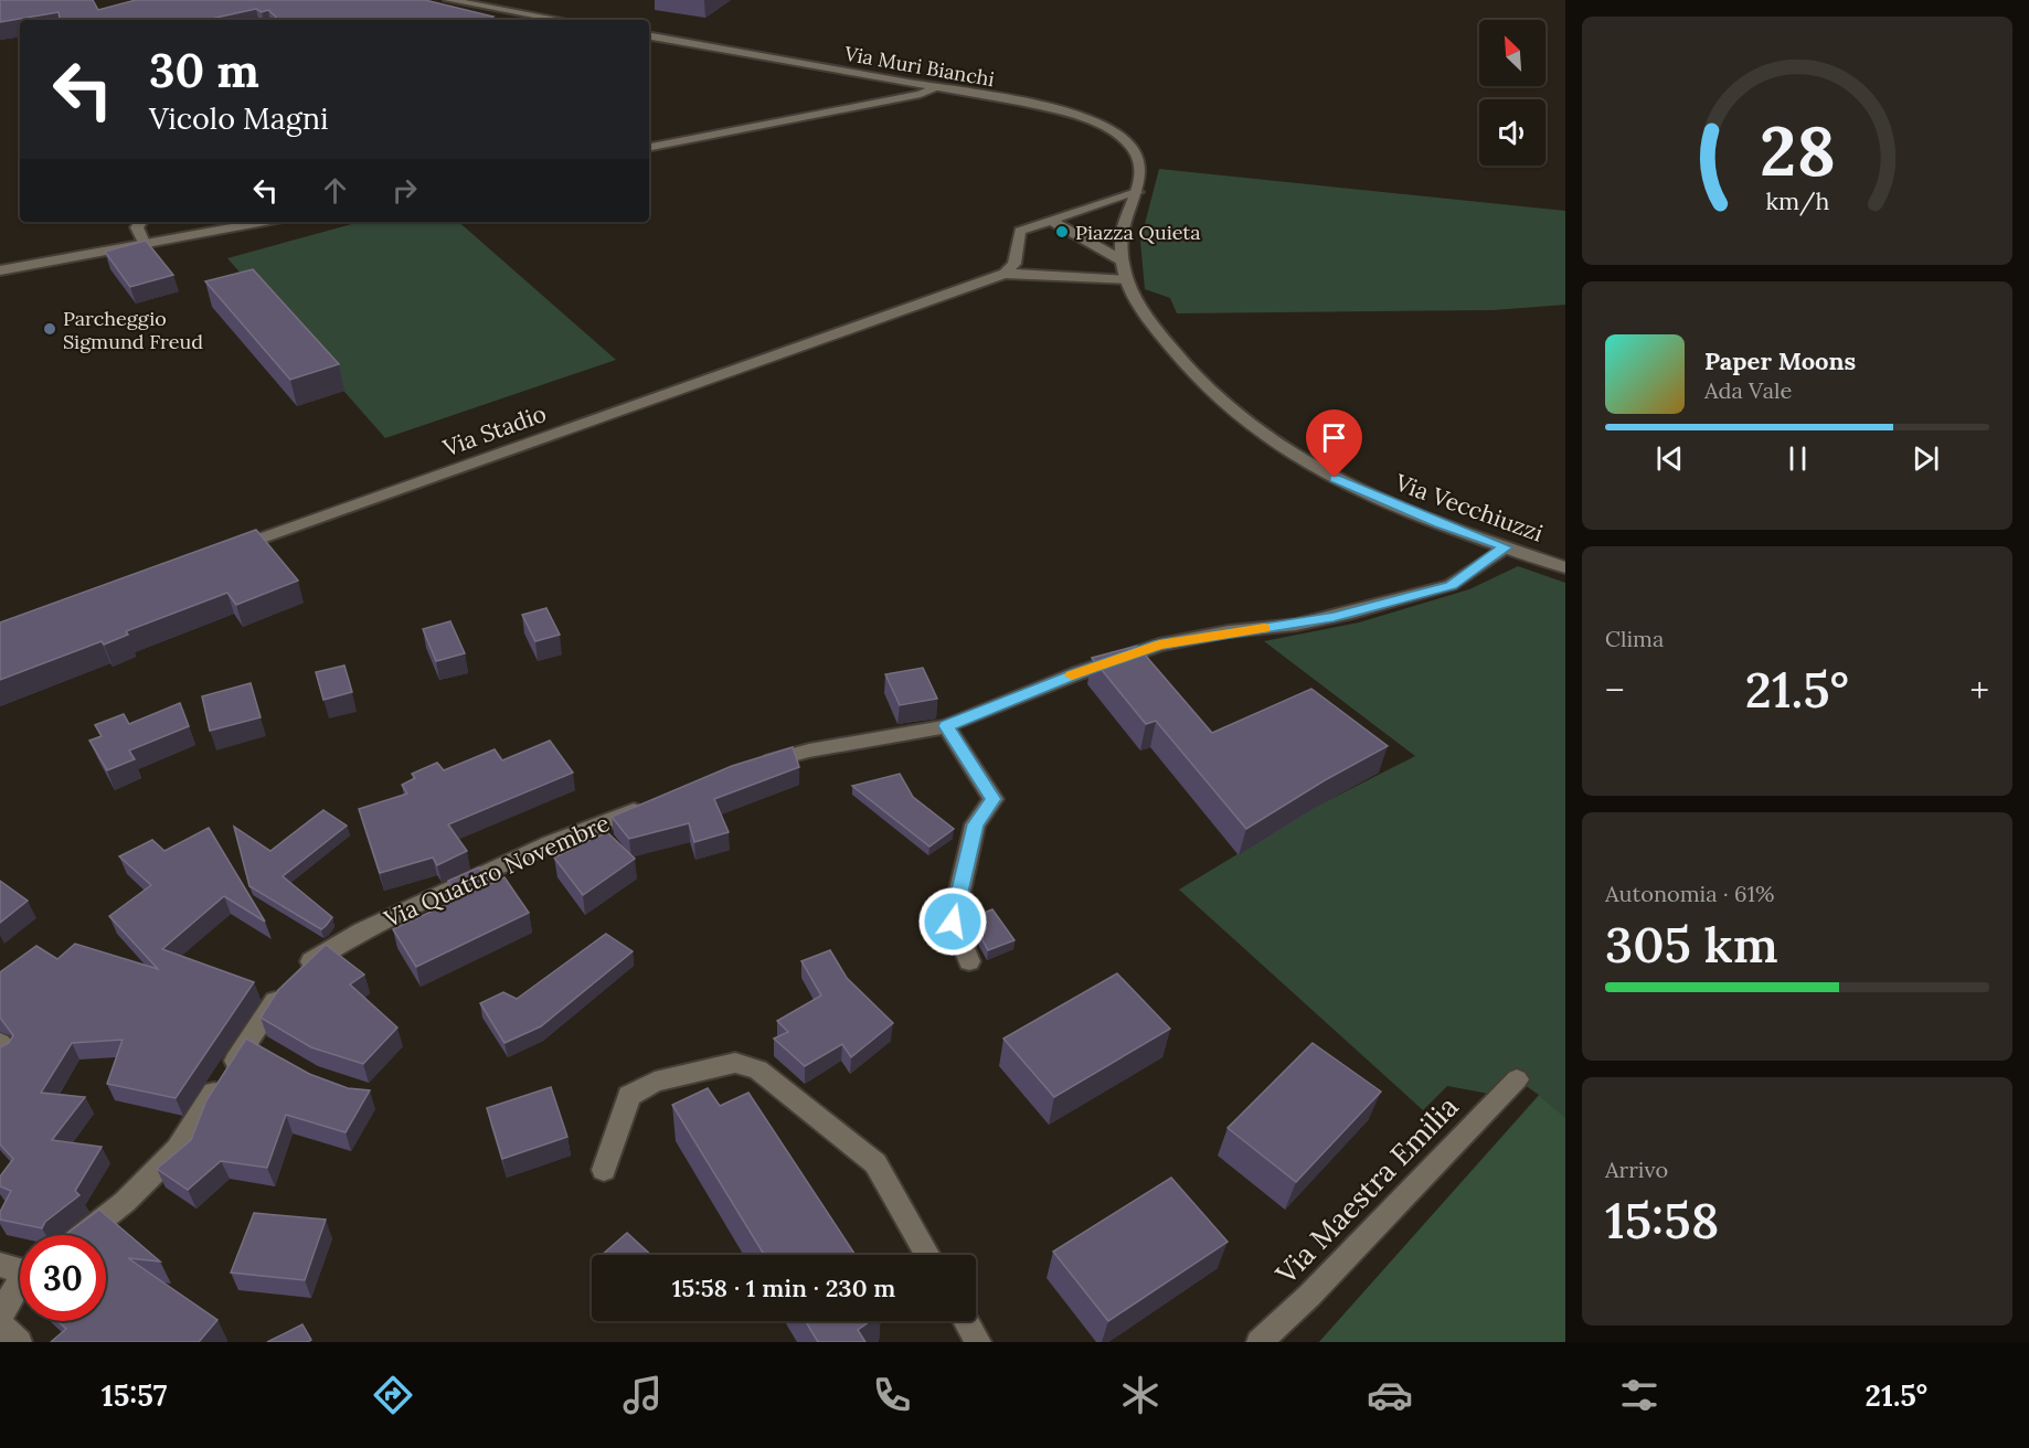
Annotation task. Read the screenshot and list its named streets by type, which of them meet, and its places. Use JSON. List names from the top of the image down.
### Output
{
  "streets": {
    "street": [
      "Via Muri Bianchi",
      "Via Stadio",
      "Via Vecchiuzzi",
      "Via Quattro Novembre",
      "Via Maestra Emilia"
    ]
  },
  "crossings": [
    ["Via Stadio", "Via Vecchiuzzi"]
  ],
  "places": ["Piazza Quieta", "Parcheggio Sigmund Freud"],
  "north": "top left",
  "page": {
    "turn": ["30 m", "Vicolo Magni"],
    "song": ["Paper Moons", "Ada Vale"],
    "tile": [
      "Clima",
      ["Autonomia · 61%", "305 km"],
      ["Arrivo", "15:58"]
    ],
    "heat": ["−", "21.5°", "+"],
    "limit": "30",
    "trip": "15:58 · 1 min · 230 m",
    "tabs": ["15:57", "21.5°"],
    "gauge": ["28", "km/h"]
  }
}
